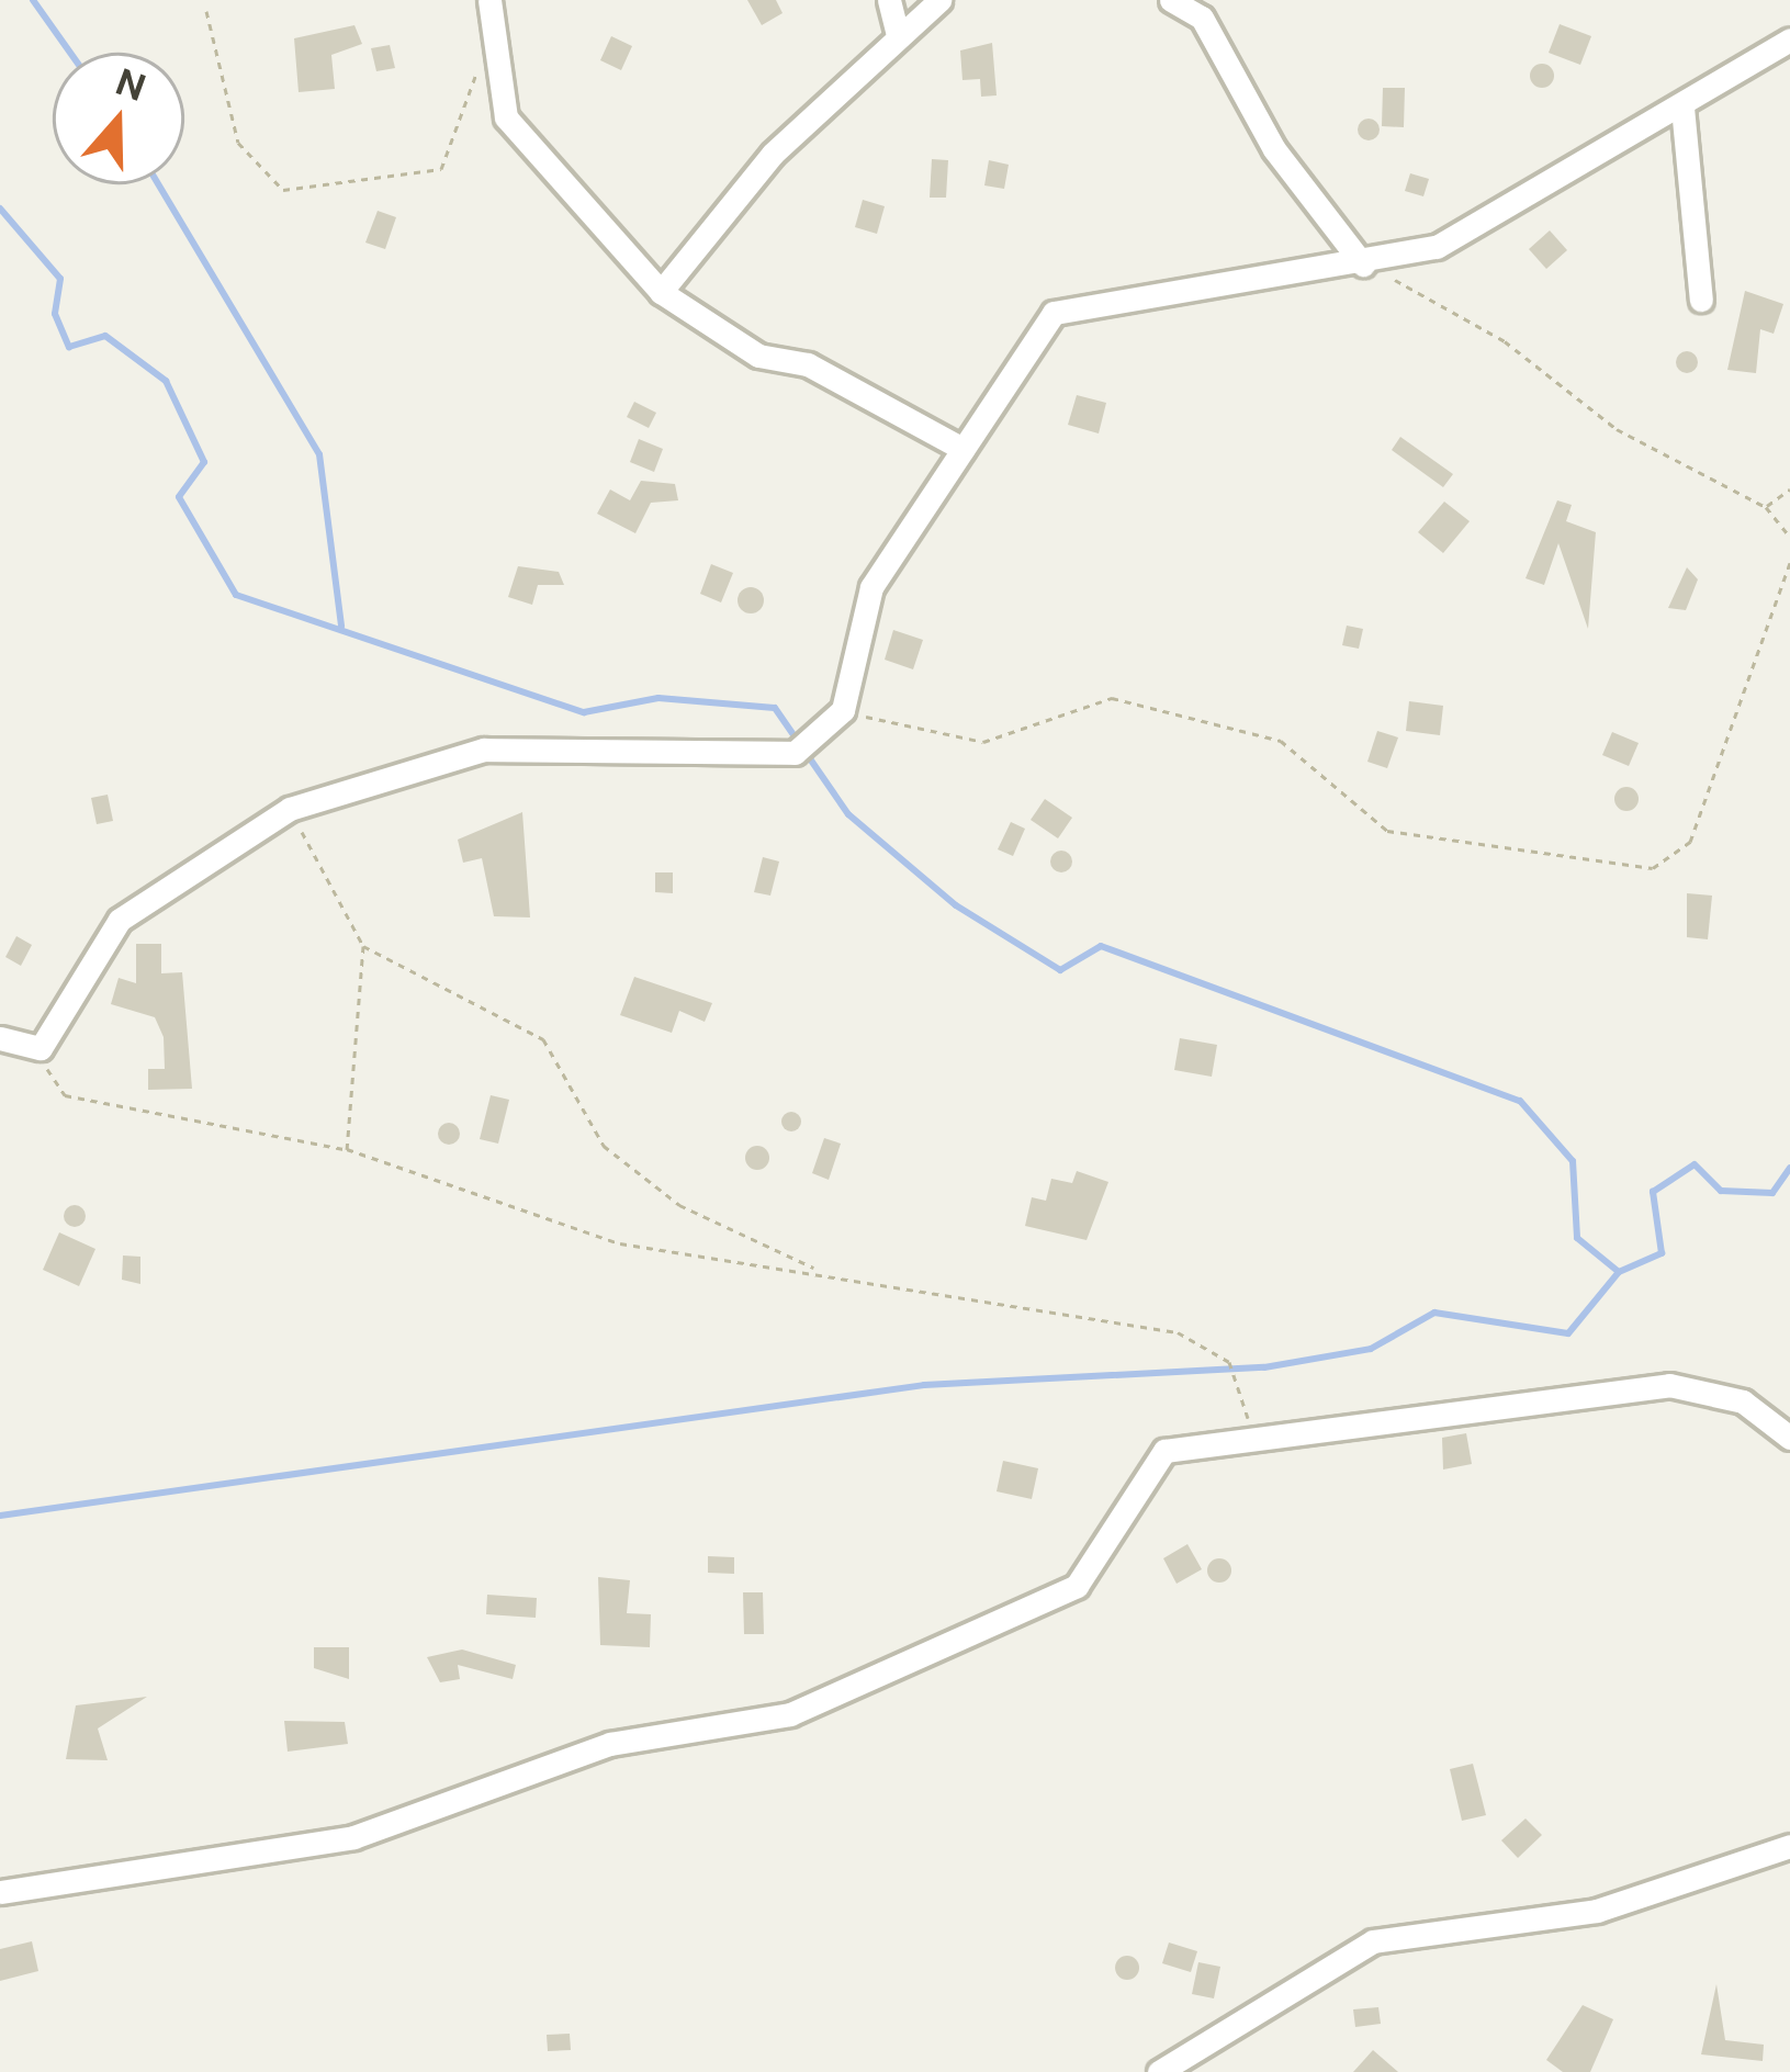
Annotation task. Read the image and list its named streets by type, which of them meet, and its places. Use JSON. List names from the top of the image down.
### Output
{
  "north": "top"
}
